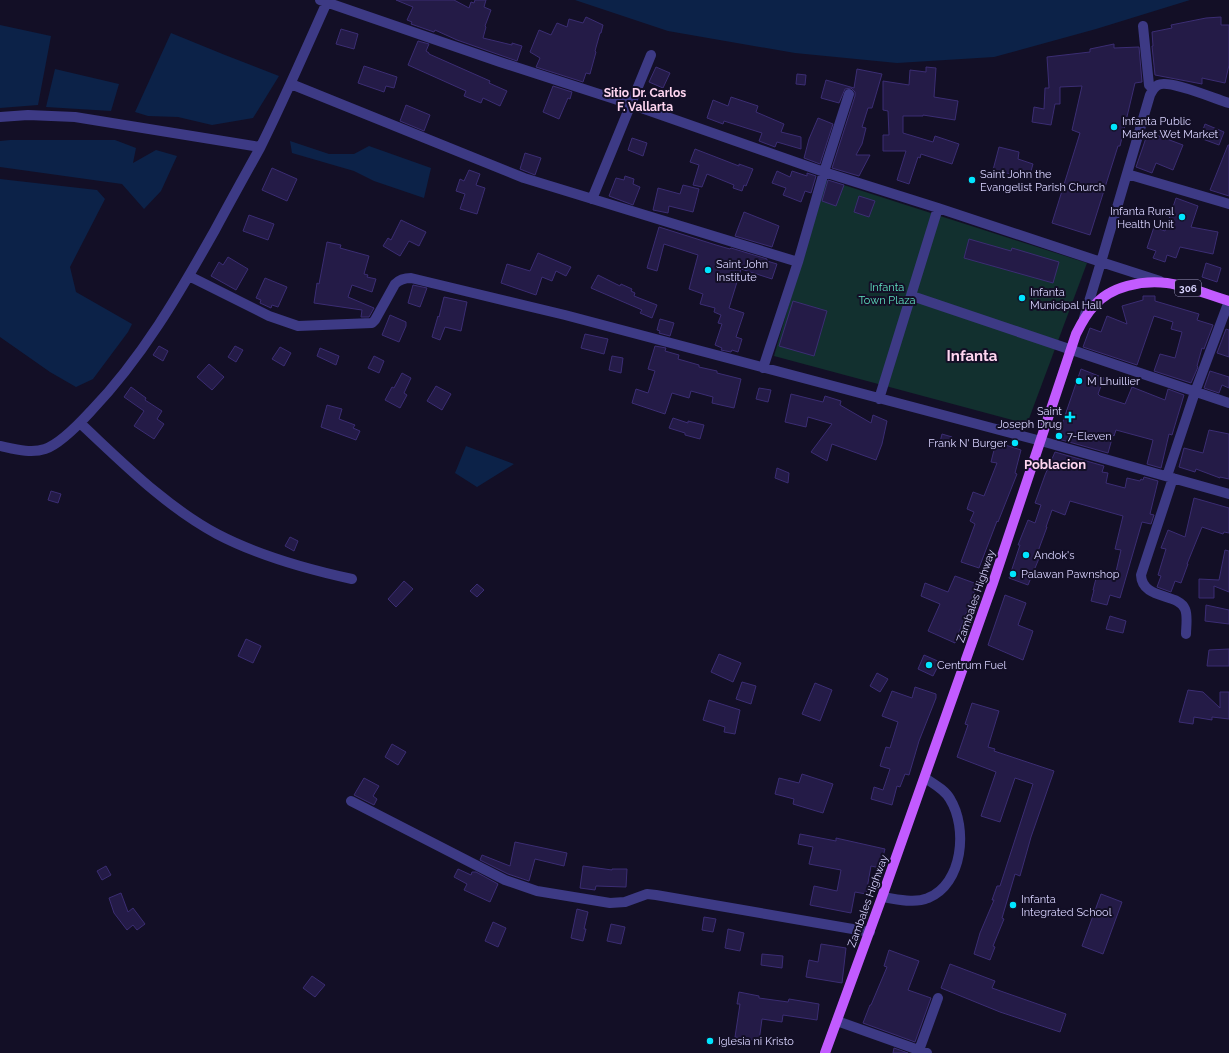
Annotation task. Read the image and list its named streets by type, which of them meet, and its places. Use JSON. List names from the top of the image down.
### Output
{
  "streets": {
    "main road": ["306", "Zambales Highway"]
  },
  "districts": ["Sitio Dr. Carlos F. Vallarta", "Infanta", "Poblacion"],
  "parks": ["Infanta Town Plaza"],
  "places": {
    "other": [
      "Infanta Public Market Wet Market",
      "Saint John the Evangelist Parish Church",
      "Infanta Rural Health Unit",
      "Saint John Institute",
      "Infanta Municipal Hall",
      "M Lhuillier",
      "7-Eleven",
      "Frank N' Burger",
      "Andok's",
      "Palawan Pawnshop",
      "Centrum Fuel",
      "Infanta Integrated School",
      "Iglesia ni Kristo"
    ],
    "health": ["Saint Joseph Drug"]
  }
}
